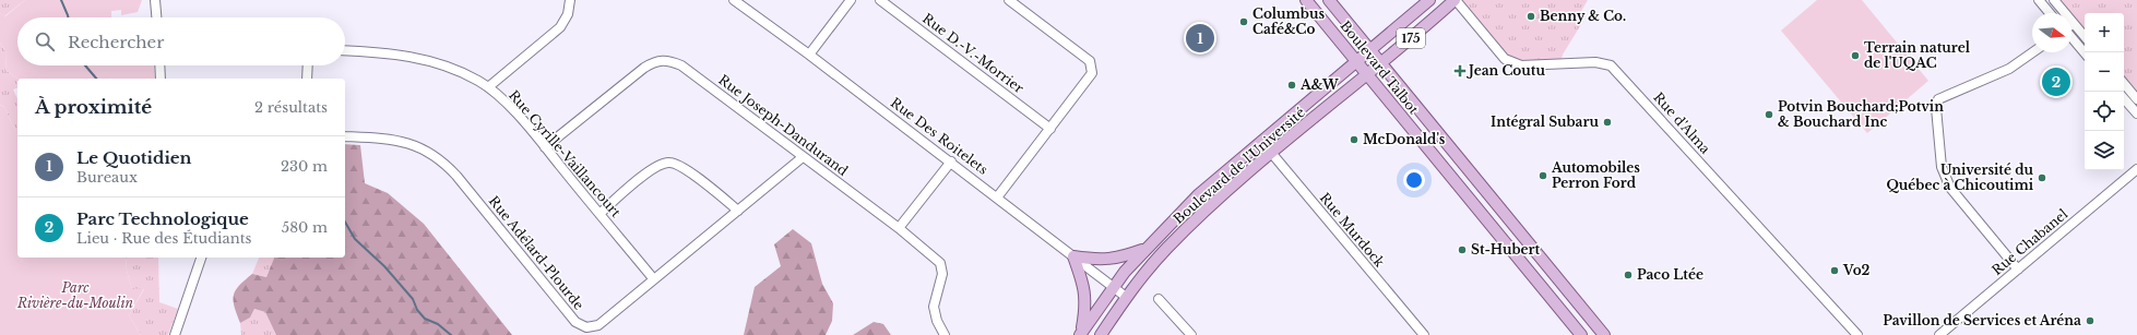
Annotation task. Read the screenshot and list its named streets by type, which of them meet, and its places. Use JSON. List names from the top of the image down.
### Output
{
  "streets": {
    "main road": ["175", "Boulevard Talbot", "Boulevard de l'Université"],
    "street": [
      "Rue D.-V.-Morrier",
      "Rue d'Alma",
      "Rue Joseph-Dandurand",
      "Rue Des Roitelets",
      "Rue Cyrille-Vaillancourt",
      "Rue Murdock",
      "Rue Chabanel",
      "Rue Adélard-Plourde"
    ]
  },
  "crossings": [
    ["Boulevard Talbot", "Boulevard de l'Université"],
    ["Rue d'Alma", "Boulevard de l'Université"],
    ["Rue Joseph-Dandurand", "Rue Cyrille-Vaillancourt"],
    ["Rue Joseph-Dandurand", "Rue Adélard-Plourde"],
    ["Rue Des Roitelets", "Boulevard de l'Université"],
    ["Rue Cyrille-Vaillancourt", "Rue Adélard-Plourde"],
    ["Boulevard de l'Université", "Rue Murdock"]
  ],
  "parks": ["Parc Rivière-du-Moulin"],
  "places": {
    "other": [
      "Benny & Co.",
      "Columbus Café&Co",
      "Terrain naturel de l'UQAC",
      "A&W",
      "Potvin Bouchard;Potvin & Bouchard Inc",
      "Intégral Subaru",
      "McDonald's",
      "Automobiles Perron Ford",
      "Université du Québec à Chicoutimi",
      "St-Hubert",
      "Vo2",
      "Paco Ltée",
      "Pavillon de Services et Aréna"
    ],
    "health": ["Jean Coutu"]
  },
  "north": "right",
  "page": {
    "map_buttons": ["+", "−"],
    "search": "Rechercher",
    "pins": ["1", "2"],
    "heading": ["À proximité", "2 résultats"],
    "list": [
      {
        "mark": "1",
        "name": "Le Quotidien",
        "note": "Bureaux",
        "value": "230 m"
      },
      {
        "mark": "2",
        "name": "Parc Technologique",
        "note": "Lieu · Rue des Étudiants",
        "value": "580 m"
      }
    ]
  }
}
